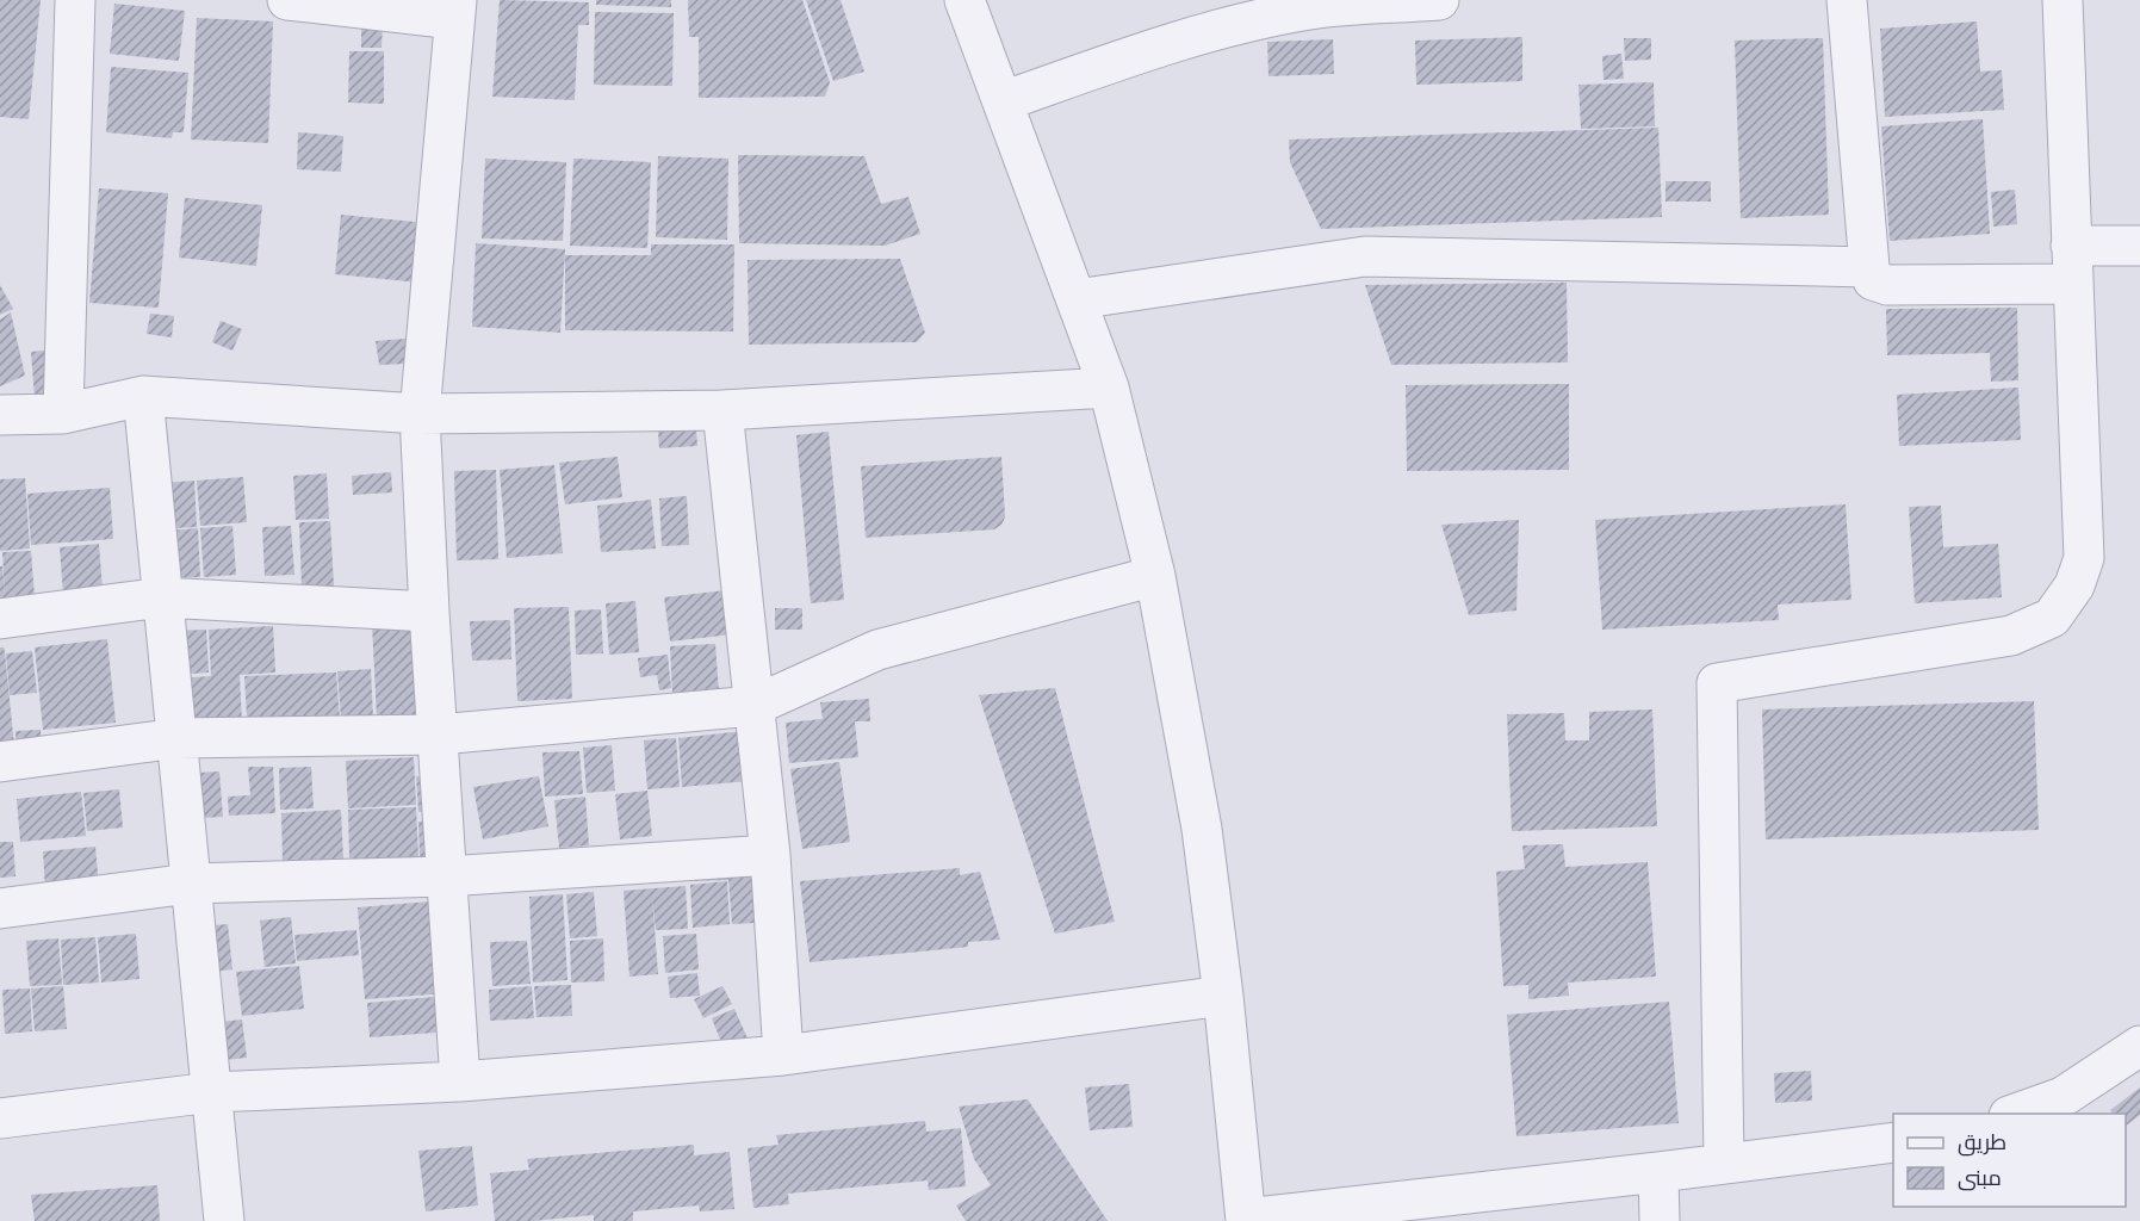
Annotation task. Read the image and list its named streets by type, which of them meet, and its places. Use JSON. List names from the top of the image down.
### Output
{
  "legend": ["طريق", "مبنى"]
}
